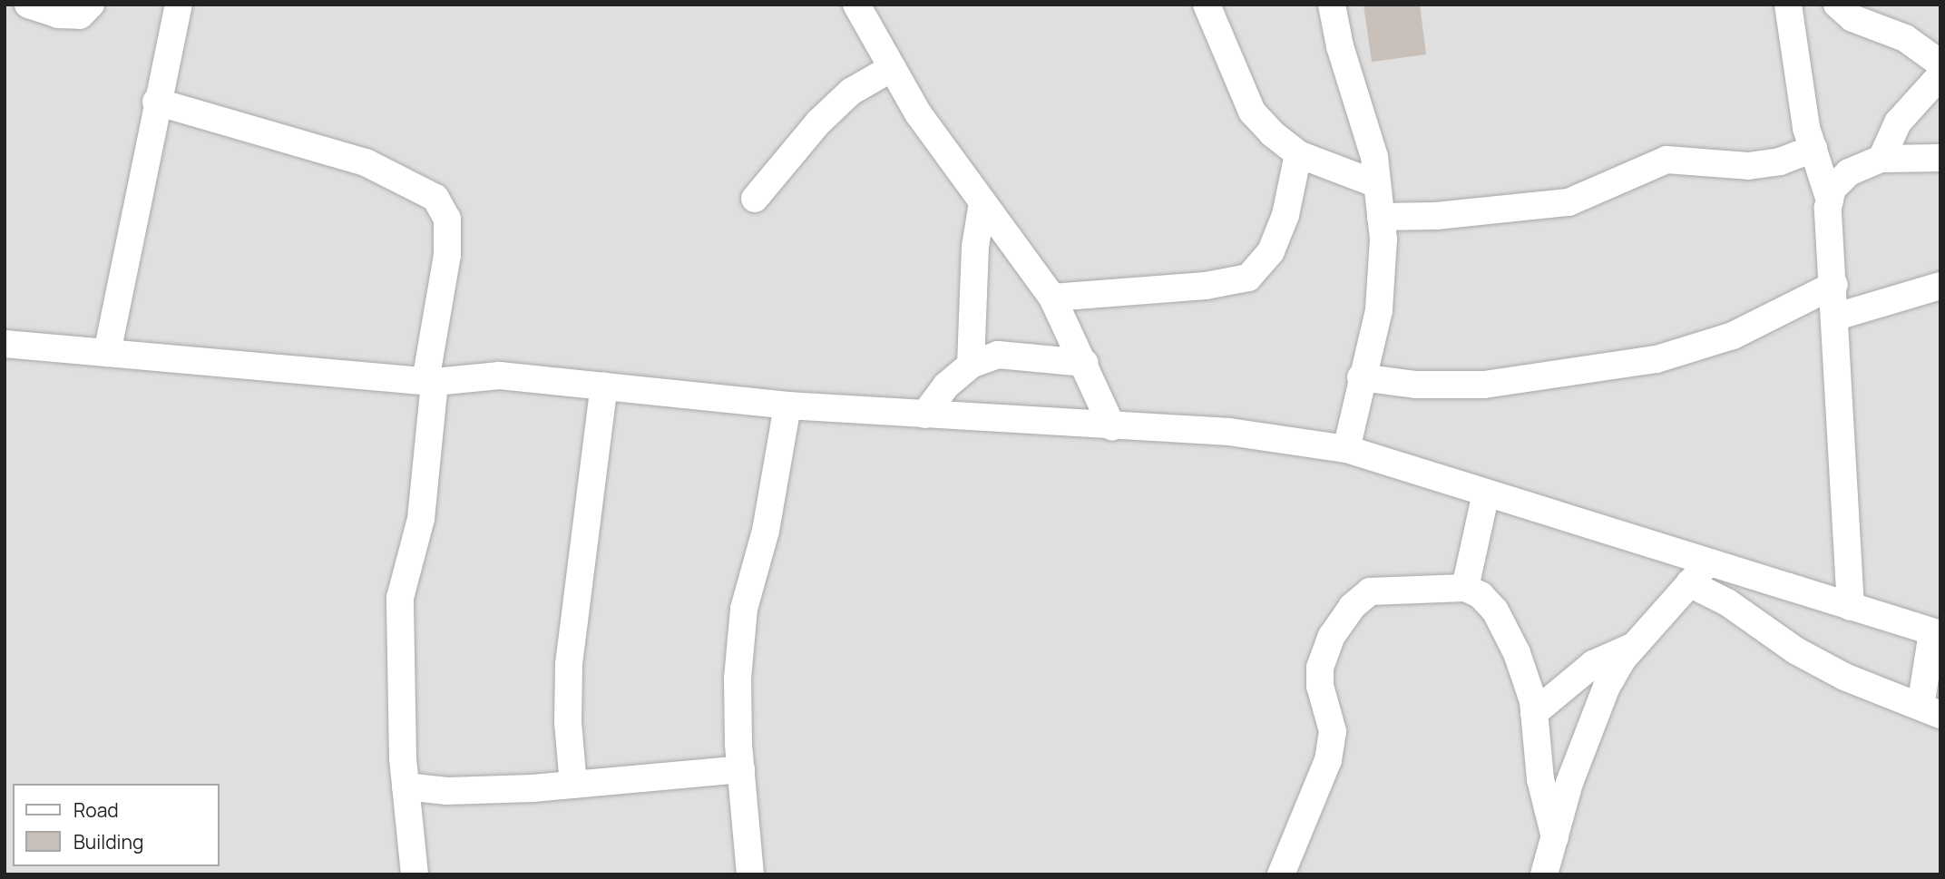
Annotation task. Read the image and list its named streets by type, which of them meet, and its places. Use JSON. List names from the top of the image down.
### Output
{
  "legend": ["Road", "Building"]
}
